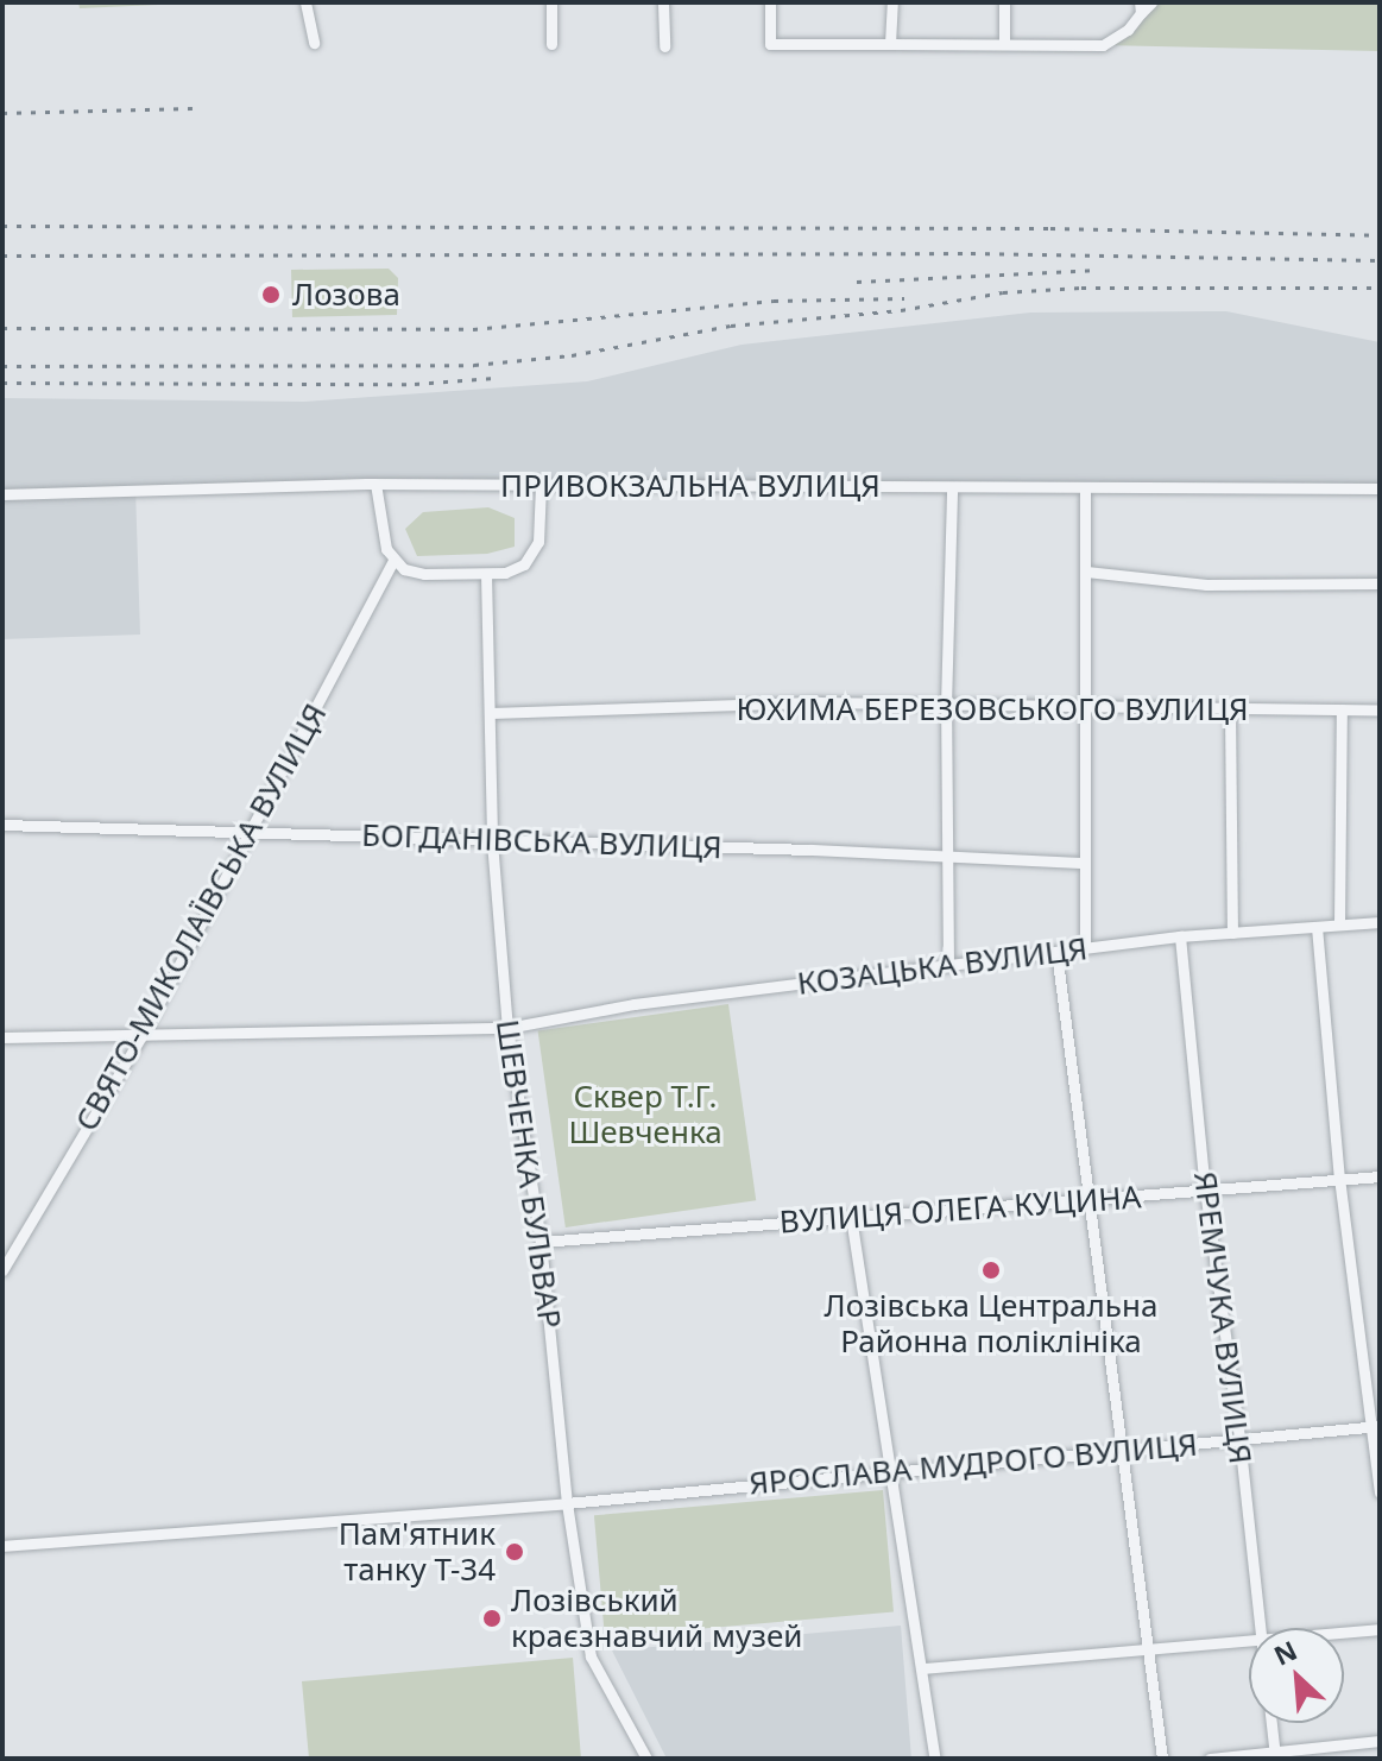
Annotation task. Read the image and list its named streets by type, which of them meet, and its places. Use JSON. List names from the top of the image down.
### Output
{
  "streets": {
    "street": [
      "ПРИВОКЗАЛЬНА ВУЛИЦЯ",
      "ЮХИМА БЕРЕЗОВСЬКОГО ВУЛИЦЯ",
      "БОГДАНІВСЬКА ВУЛИЦЯ",
      "СВЯТО-МИКОЛАЇВСЬКА ВУЛИЦЯ",
      "КОЗАЦЬКА ВУЛИЦЯ",
      "ШЕВЧЕНКА БУЛЬВАР",
      "ВУЛИЦЯ ОЛЕГА КУЦИНА",
      "ЯРЕМЧУКА ВУЛИЦЯ",
      "ЯРОСЛАВА МУДРОГО ВУЛИЦЯ"
    ]
  },
  "crossings": [
    ["ЮХИМА БЕРЕЗОВСЬКОГО ВУЛИЦЯ", "ШЕВЧЕНКА БУЛЬВАР"],
    ["БОГДАНІВСЬКА ВУЛИЦЯ", "СВЯТО-МИКОЛАЇВСЬКА ВУЛИЦЯ"],
    ["БОГДАНІВСЬКА ВУЛИЦЯ", "ШЕВЧЕНКА БУЛЬВАР"],
    ["СВЯТО-МИКОЛАЇВСЬКА ВУЛИЦЯ", "КОЗАЦЬКА ВУЛИЦЯ"],
    ["КОЗАЦЬКА ВУЛИЦЯ", "ШЕВЧЕНКА БУЛЬВАР"],
    ["КОЗАЦЬКА ВУЛИЦЯ", "ЯРЕМЧУКА ВУЛИЦЯ"],
    ["ШЕВЧЕНКА БУЛЬВАР", "ВУЛИЦЯ ОЛЕГА КУЦИНА"],
    ["ШЕВЧЕНКА БУЛЬВАР", "ЯРОСЛАВА МУДРОГО ВУЛИЦЯ"],
    ["ВУЛИЦЯ ОЛЕГА КУЦИНА", "ЯРЕМЧУКА ВУЛИЦЯ"],
    ["ЯРЕМЧУКА ВУЛИЦЯ", "ЯРОСЛАВА МУДРОГО ВУЛИЦЯ"]
  ],
  "parks": ["Сквер Т.Г. Шевченка"],
  "places": [
    "Лозова",
    "Лозівська Центральна Районна поліклініка",
    "Пам'ятник танку Т-34",
    "Лозівський краєзнавчий музей"
  ],
  "north": "top left"
}
